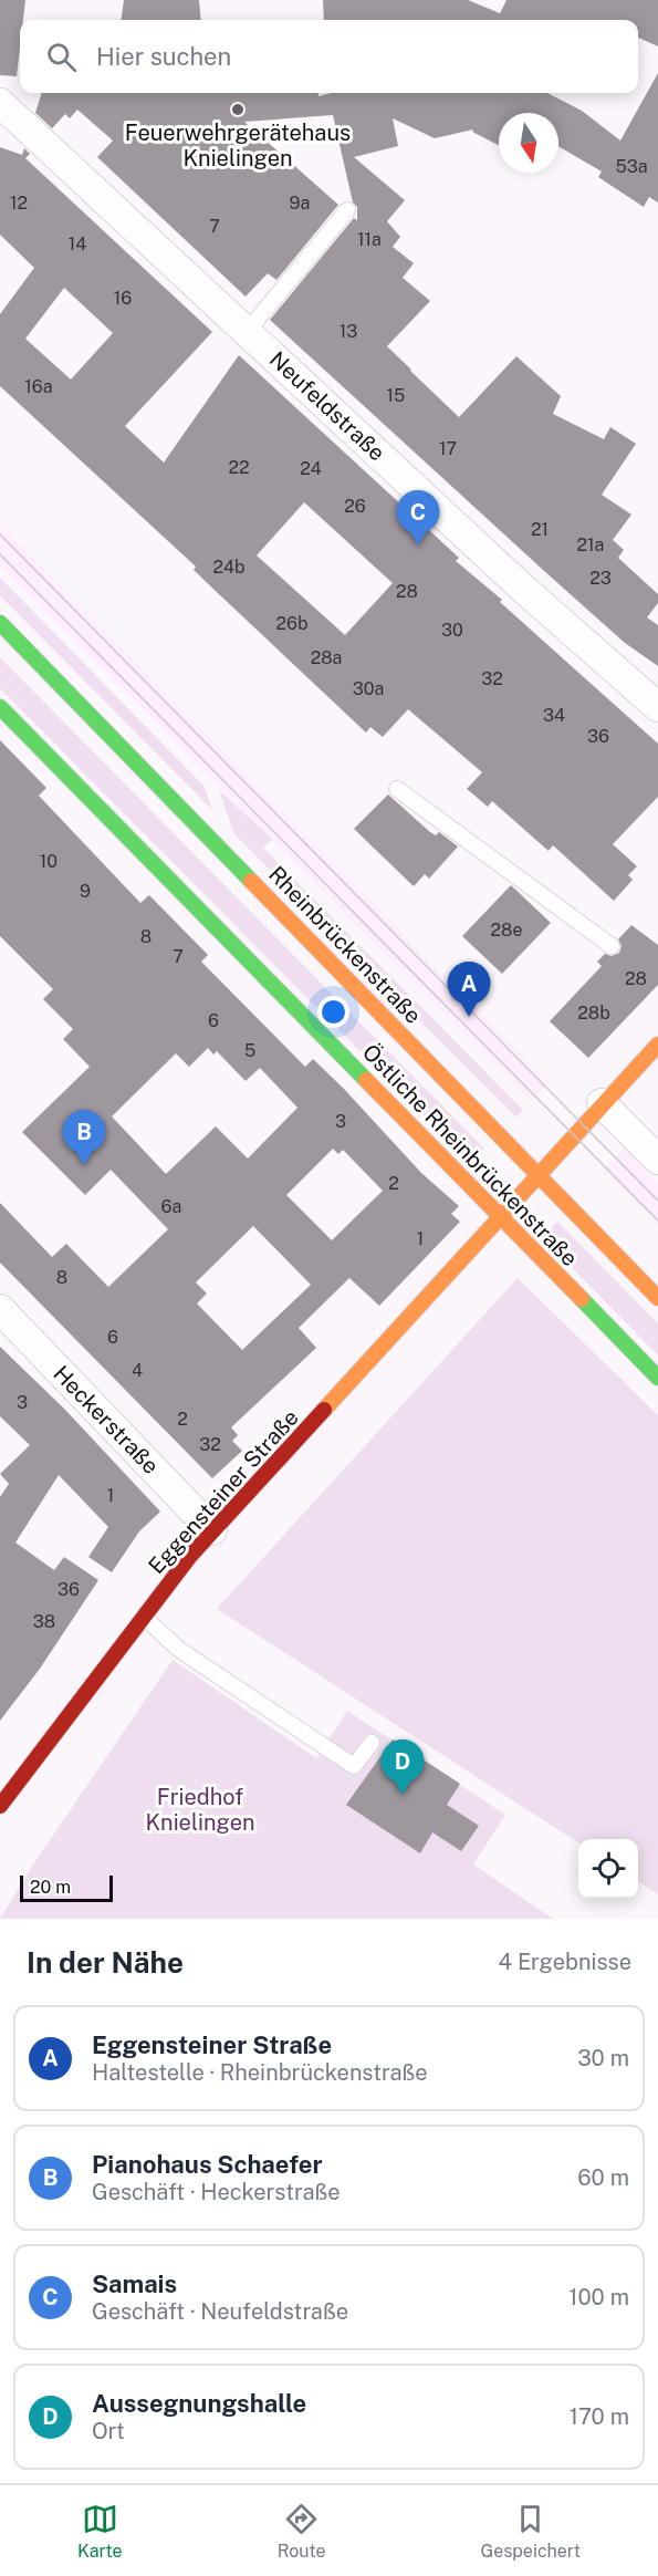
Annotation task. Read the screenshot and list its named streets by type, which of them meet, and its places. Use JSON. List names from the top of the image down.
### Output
{
  "streets": {
    "street": [
      "Neufeldstraße",
      "Rheinbrückenstraße",
      "Östliche Rheinbrückenstraße",
      "Heckerstraße",
      "Eggensteiner Straße"
    ]
  },
  "crossings": [
    ["Rheinbrückenstraße", "Eggensteiner Straße"],
    ["Östliche Rheinbrückenstraße", "Eggensteiner Straße"],
    ["Heckerstraße", "Eggensteiner Straße"]
  ],
  "parks": ["Friedhof Knielingen"],
  "places": ["Feuerwehrgerätehaus Knielingen"],
  "house_numbers": [
    "53a",
    "12",
    "9a",
    "7",
    "11a",
    "14",
    "16",
    "13",
    "16a",
    "15",
    "17",
    "22",
    "24",
    "26",
    "21",
    "21a",
    "24b",
    "23",
    "28",
    "26b",
    "30",
    "28a",
    "32",
    "30a",
    "34",
    "36",
    "10",
    "9",
    "28e",
    "8",
    "7",
    "28",
    "28b",
    "6",
    "5",
    "3",
    "2",
    "6a",
    "1",
    "8",
    "6",
    "4",
    "3",
    "2",
    "32",
    "1",
    "36",
    "38"
  ],
  "scale_bar": "20 m",
  "north": "bottom",
  "page": {
    "search": "Hier suchen",
    "pins": [
      "C",
      "A",
      "B",
      "D"
    ],
    "scale": "20 m",
    "heading": ["In der Nähe", "4 Ergebnisse"],
    "list": [
      {
        "mark": "A",
        "name": "Eggensteiner Straße",
        "note": "Haltestelle · Rheinbrückenstraße",
        "value": "30 m"
      },
      {
        "mark": "B",
        "name": "Pianohaus Schaefer",
        "note": "Geschäft · Heckerstraße",
        "value": "60 m"
      },
      {
        "mark": "C",
        "name": "Samais",
        "note": "Geschäft · Neufeldstraße",
        "value": "100 m"
      },
      {
        "mark": "D",
        "name": "Aussegnungshalle",
        "note": "Ort",
        "value": "170 m"
      }
    ],
    "nav": ["Karte", "Route", "Gespeichert"]
  }
}
